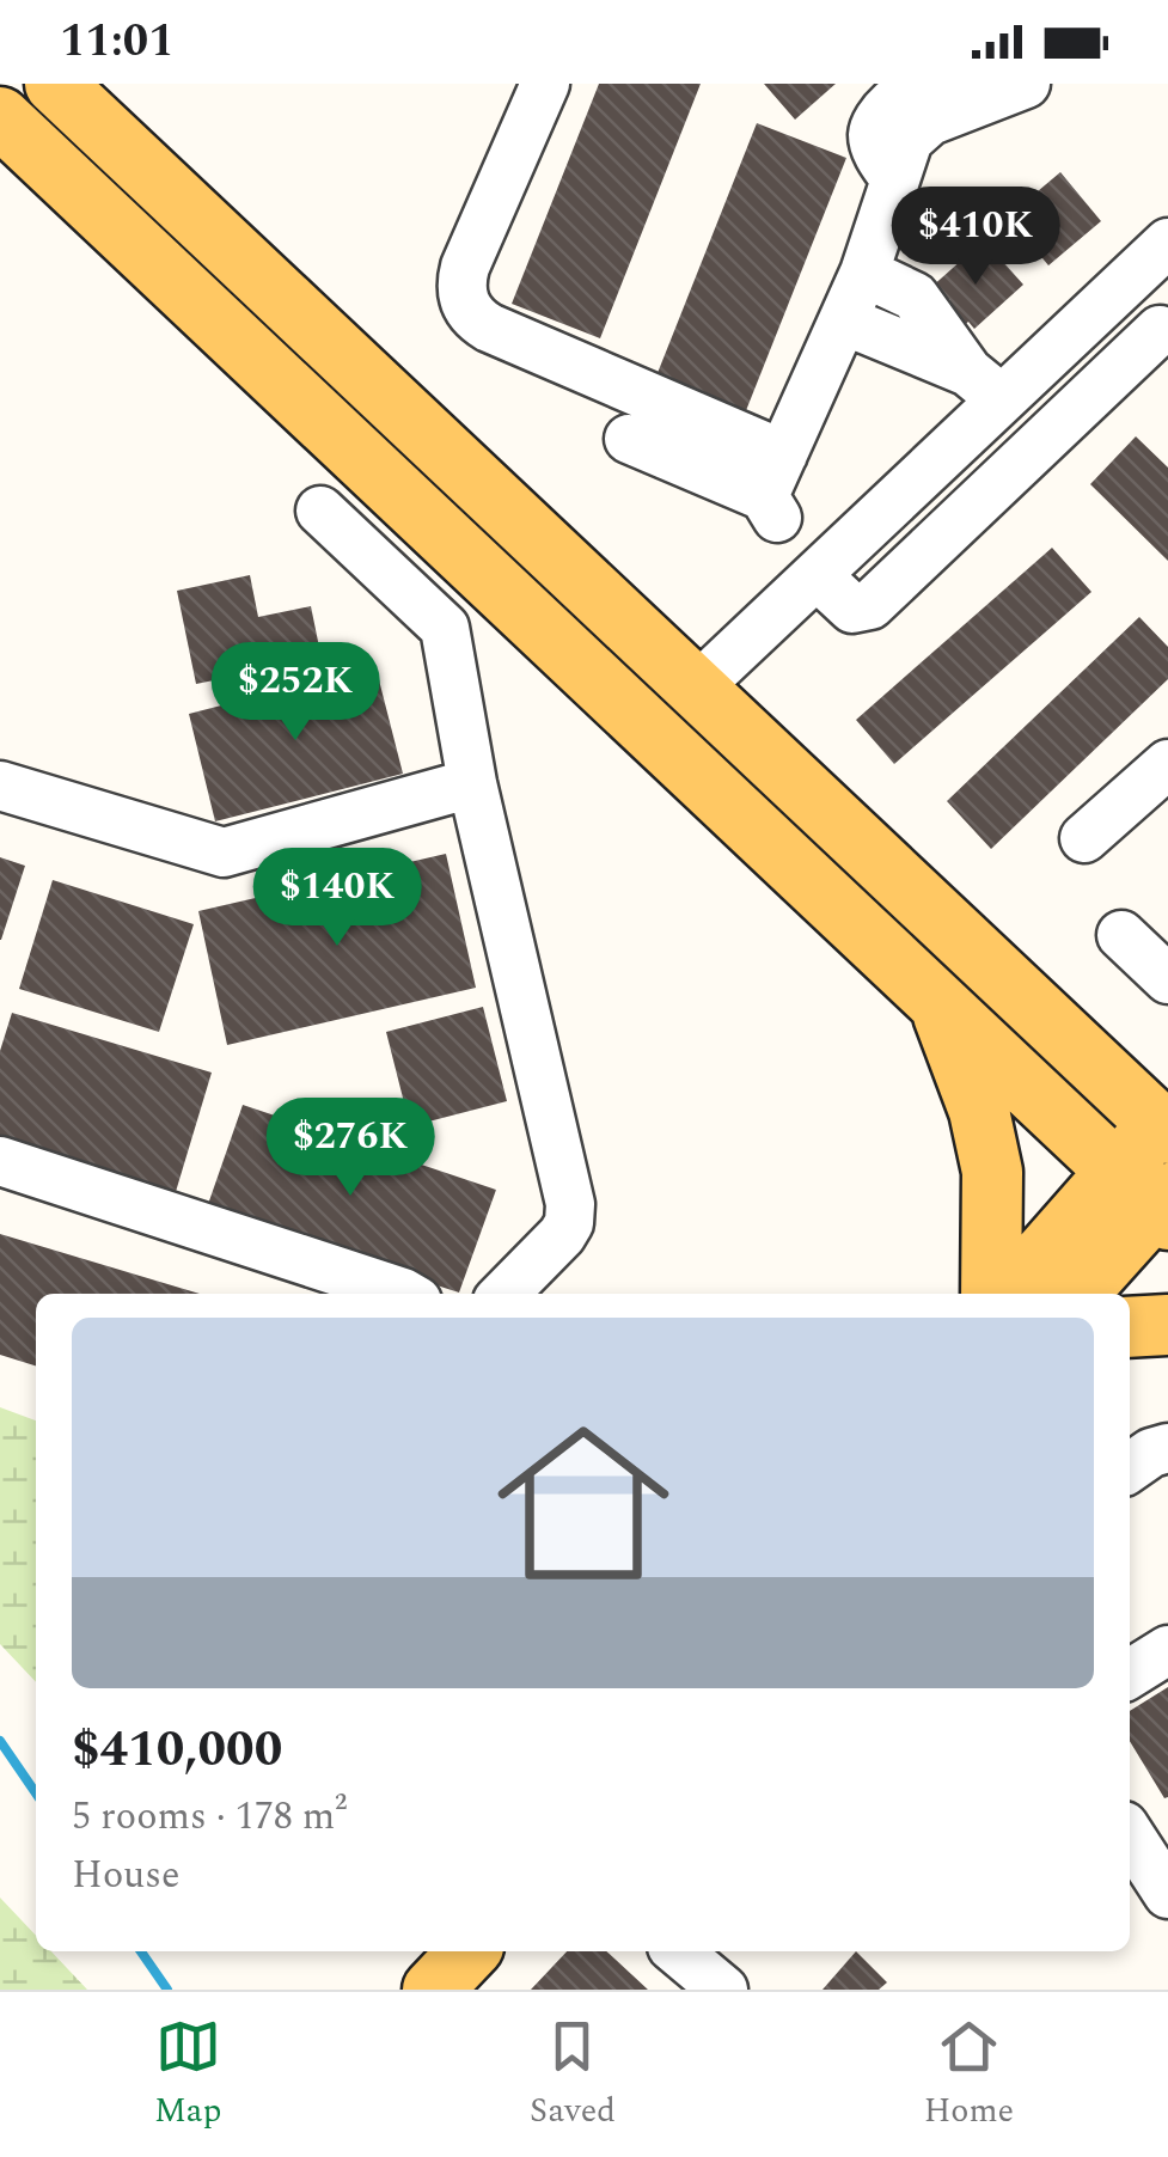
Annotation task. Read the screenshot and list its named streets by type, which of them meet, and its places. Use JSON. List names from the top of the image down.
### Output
{
  "page": {
    "status": "11:01",
    "price": [
      "$410K",
      "$252K",
      "$140K",
      "$276K"
    ],
    "list": [
      {
        "name": "$410,000",
        "note": "5 rooms · 178 m² · House"
      }
    ],
    "tabs": ["Map", "Saved", "Home"]
  }
}
